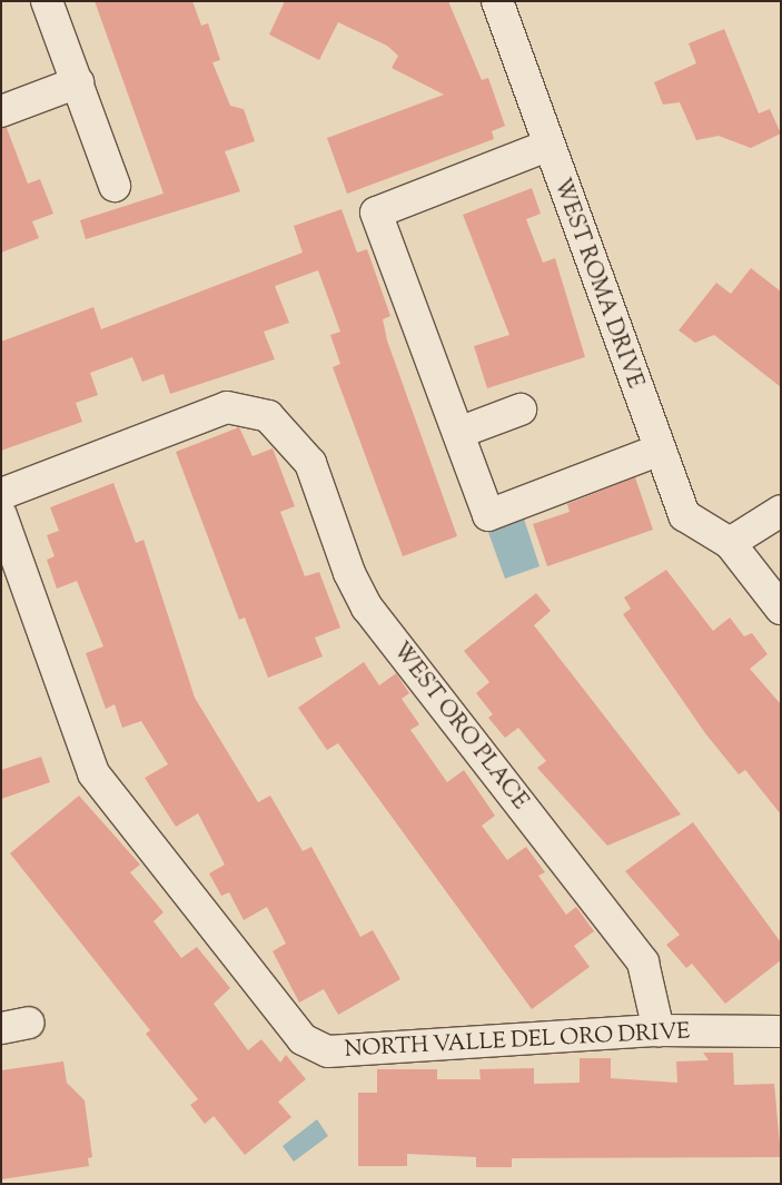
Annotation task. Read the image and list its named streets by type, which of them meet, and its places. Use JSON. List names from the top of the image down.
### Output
{
  "streets": {
    "street": ["WEST ROMA DRIVE", "WEST ORO PLACE", "NORTH VALLE DEL ORO DRIVE"]
  },
  "crossings": [
    ["WEST ORO PLACE", "NORTH VALLE DEL ORO DRIVE"]
  ]
}
